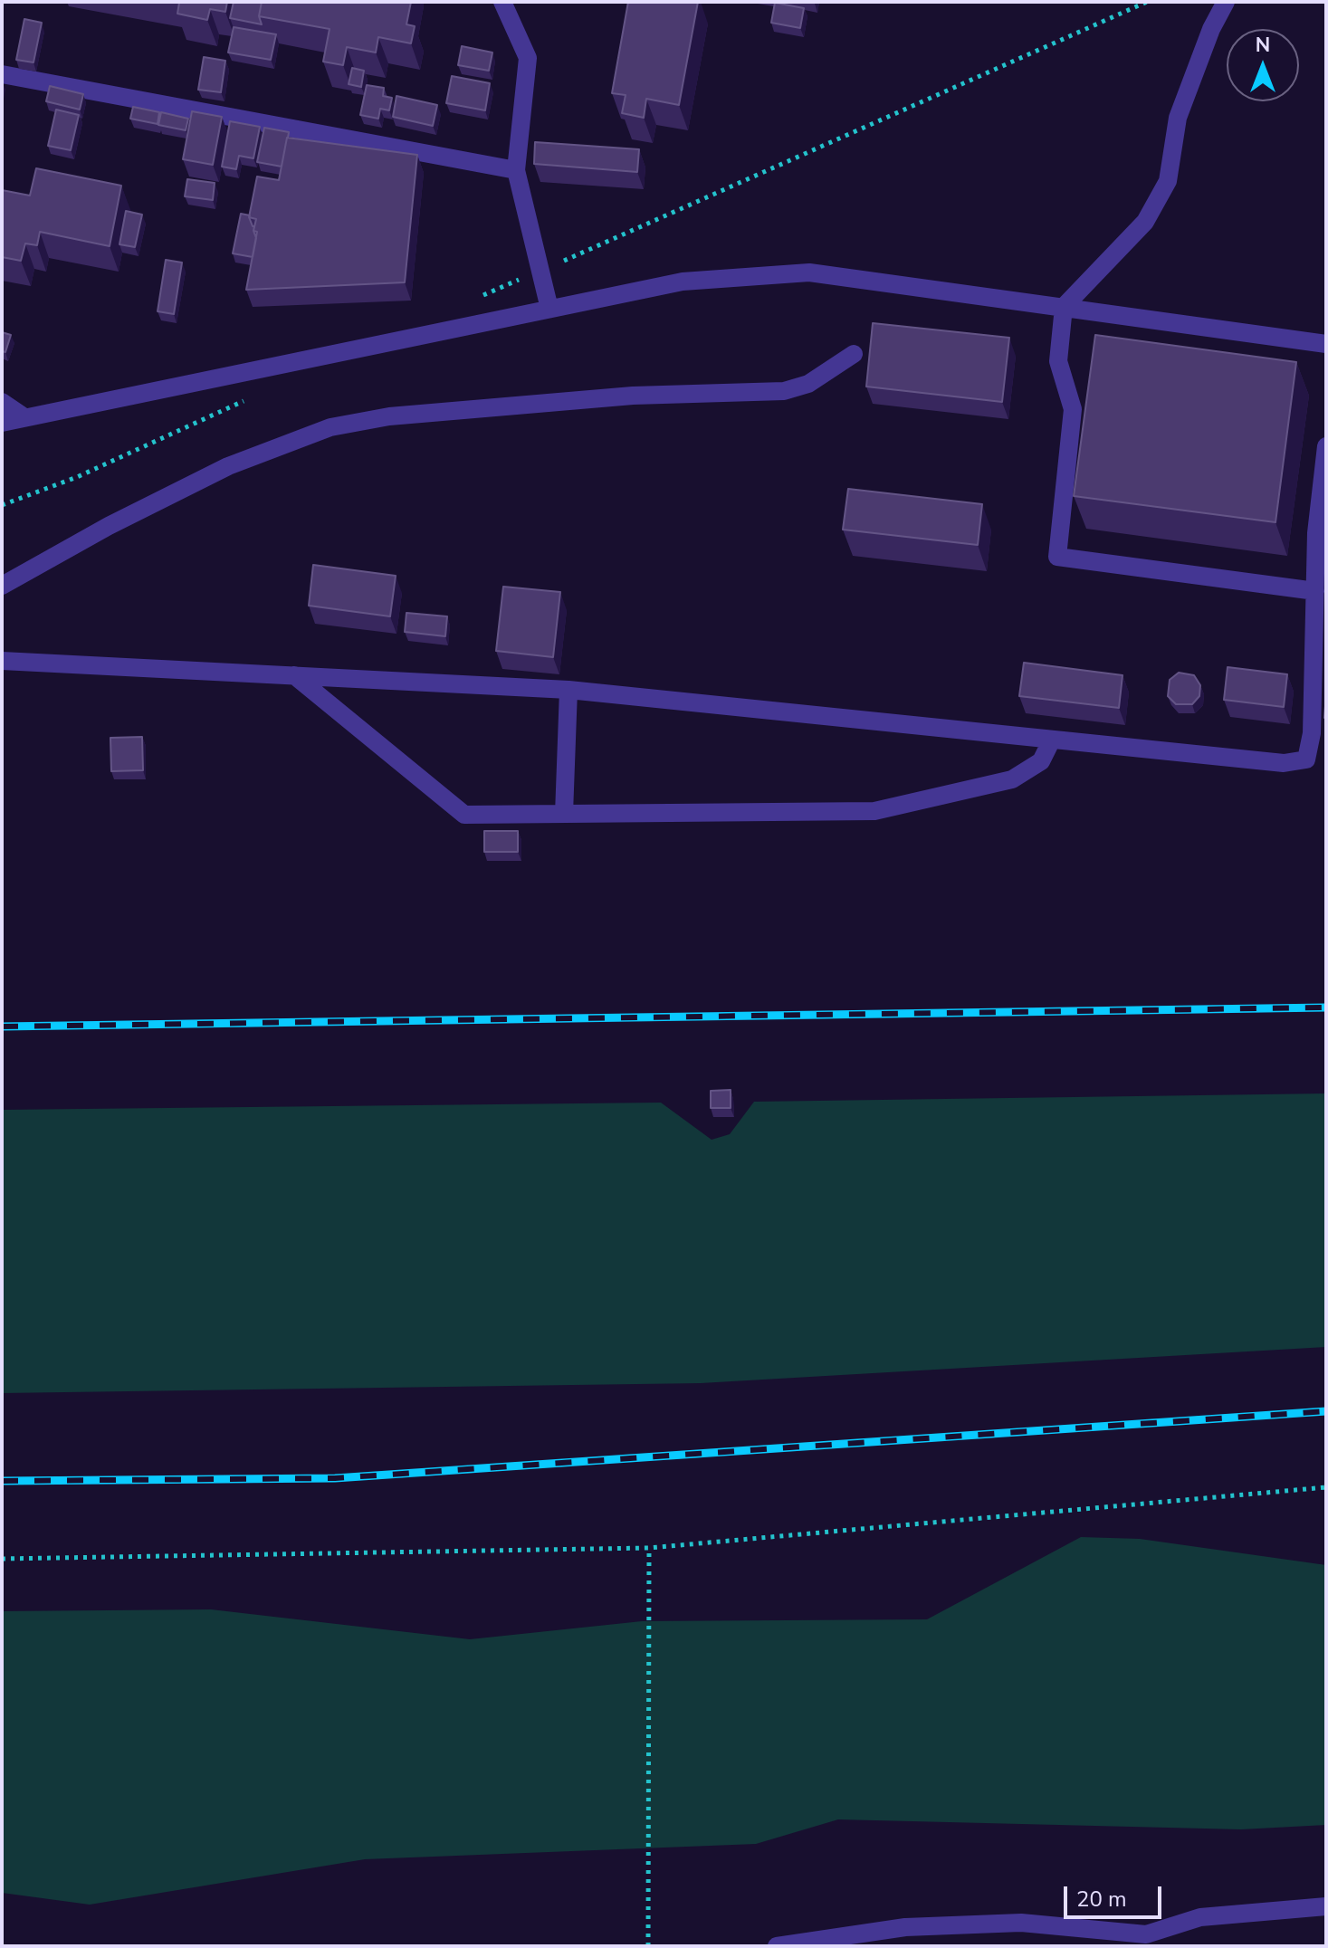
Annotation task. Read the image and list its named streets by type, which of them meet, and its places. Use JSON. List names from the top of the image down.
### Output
{
  "scale_bar": "20 m",
  "north": "top"
}
